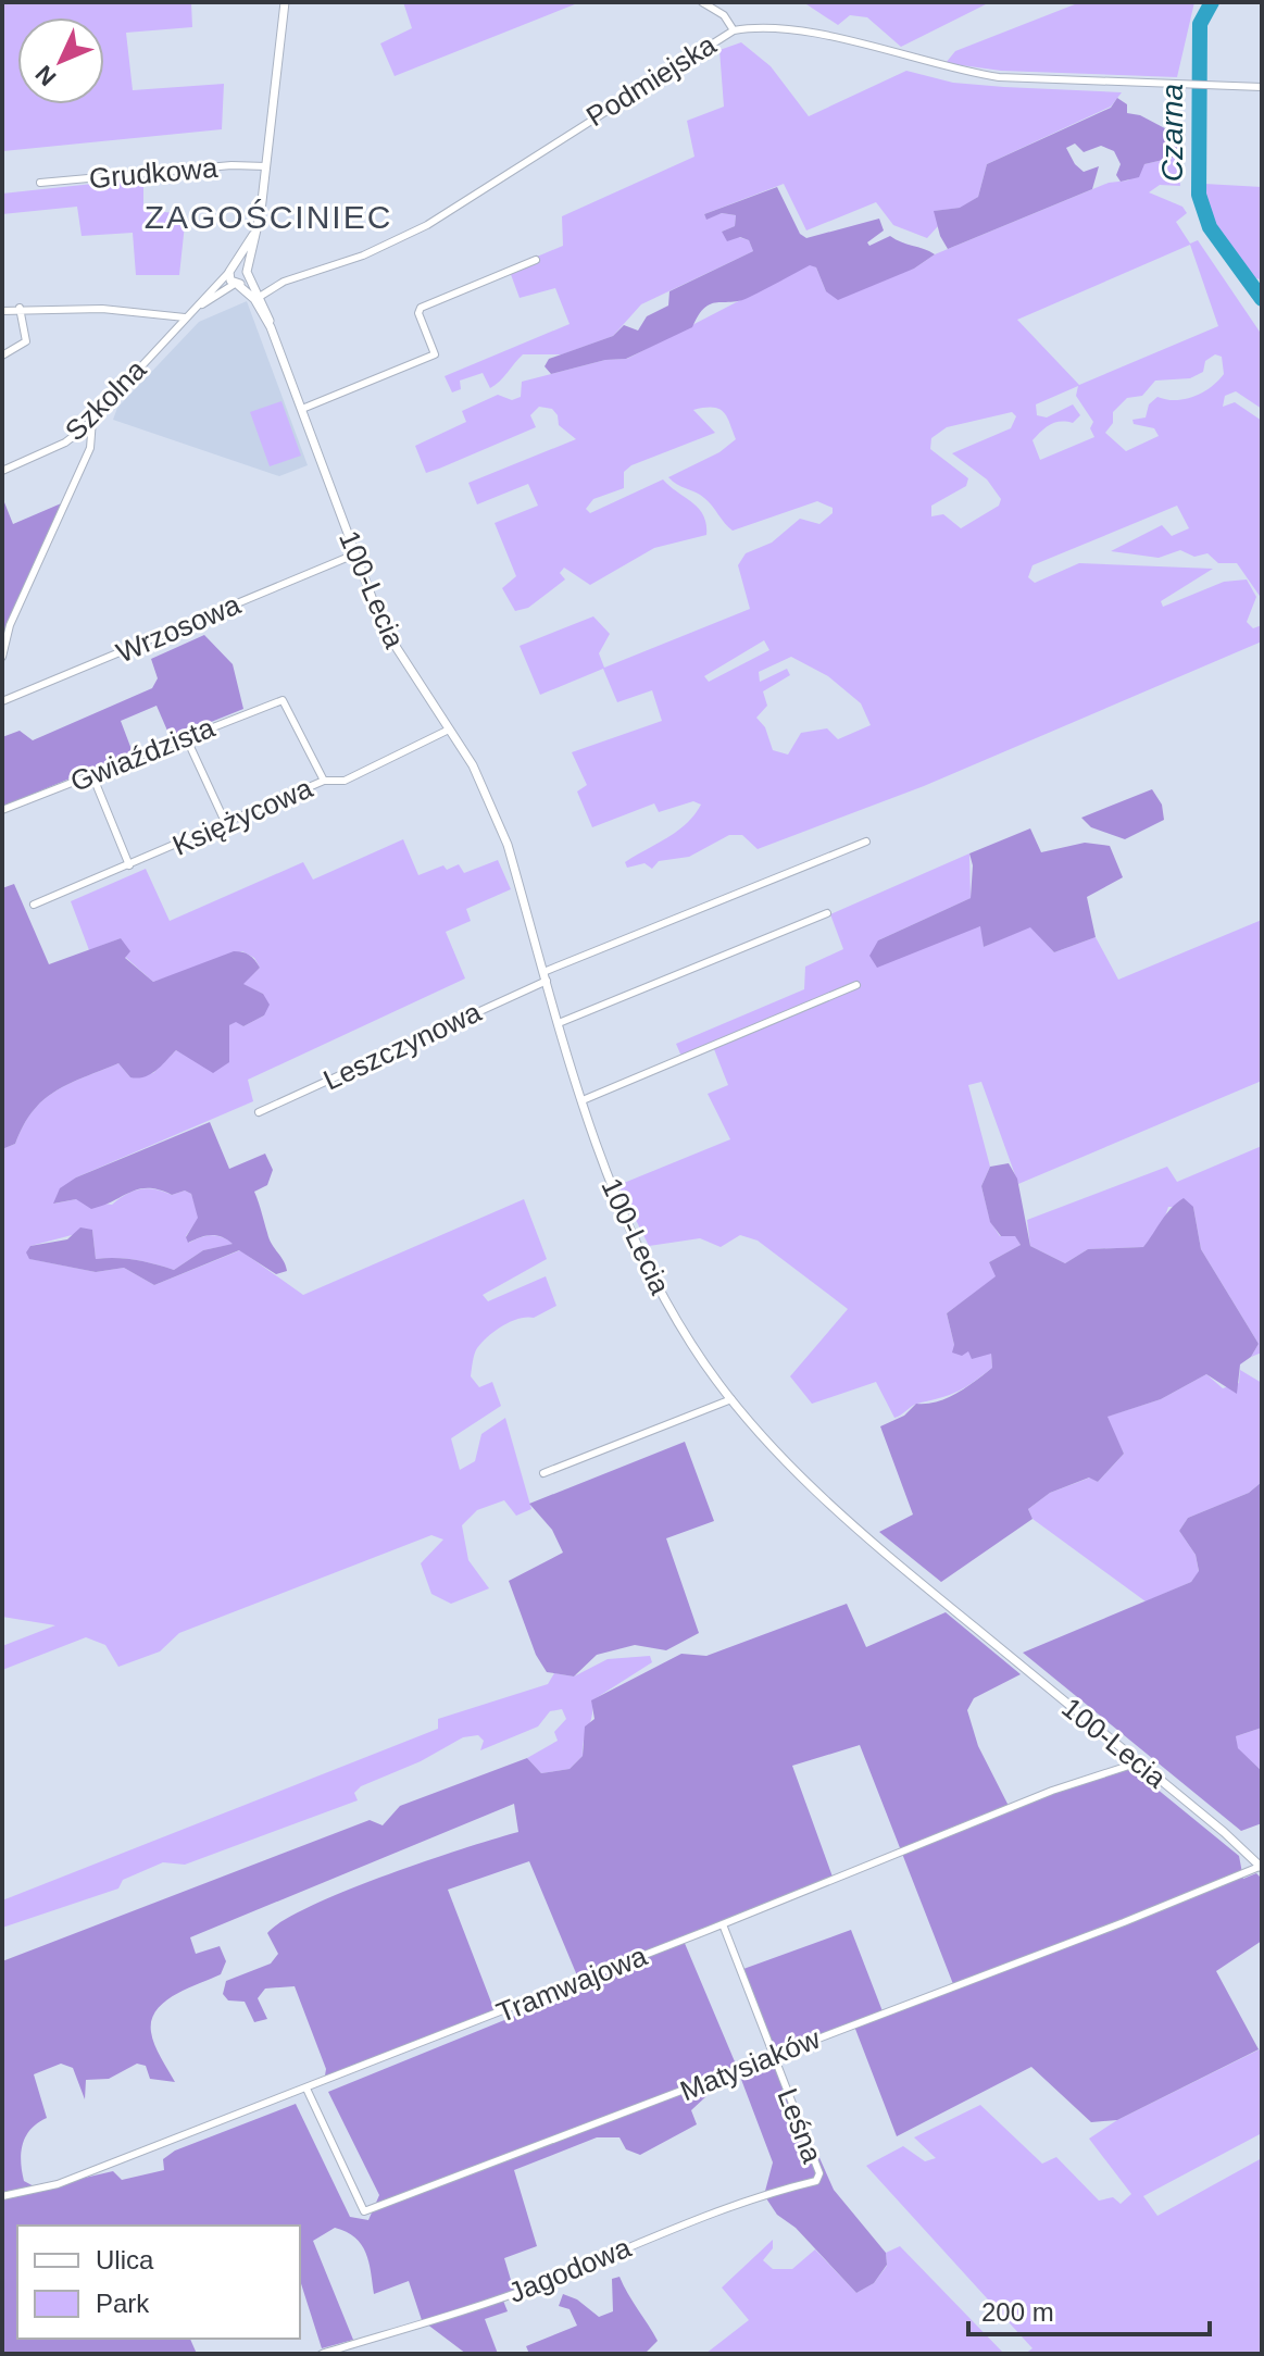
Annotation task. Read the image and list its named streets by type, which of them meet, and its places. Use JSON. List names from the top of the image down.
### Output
{
  "streets": {
    "street": [
      "Podmiejska",
      "Grudkowa",
      "Szkolna",
      "100-Lecia",
      "Wrzosowa",
      "Gwiaździsta",
      "Księżycowa",
      "Leszczynowa",
      "Tramwajowa",
      "Matysiaków",
      "Leśna",
      "Jagodowa"
    ]
  },
  "crossings": [
    ["Podmiejska", "100-Lecia"],
    ["100-Lecia", "Wrzosowa"],
    ["100-Lecia", "Księżycowa"],
    ["100-Lecia", "Leszczynowa"],
    ["100-Lecia", "Tramwajowa"],
    ["100-Lecia", "Matysiaków"],
    ["Gwiaździsta", "Księżycowa"],
    ["Tramwajowa", "Matysiaków"],
    ["Tramwajowa", "Leśna"],
    ["Matysiaków", "Leśna"],
    ["Leśna", "Jagodowa"]
  ],
  "districts": ["ZAGOŚCINIEC"],
  "water": ["Czarna"],
  "legend": ["Ulica", "Park"],
  "scale_bar": "200 m",
  "north": "bottom left"
}
